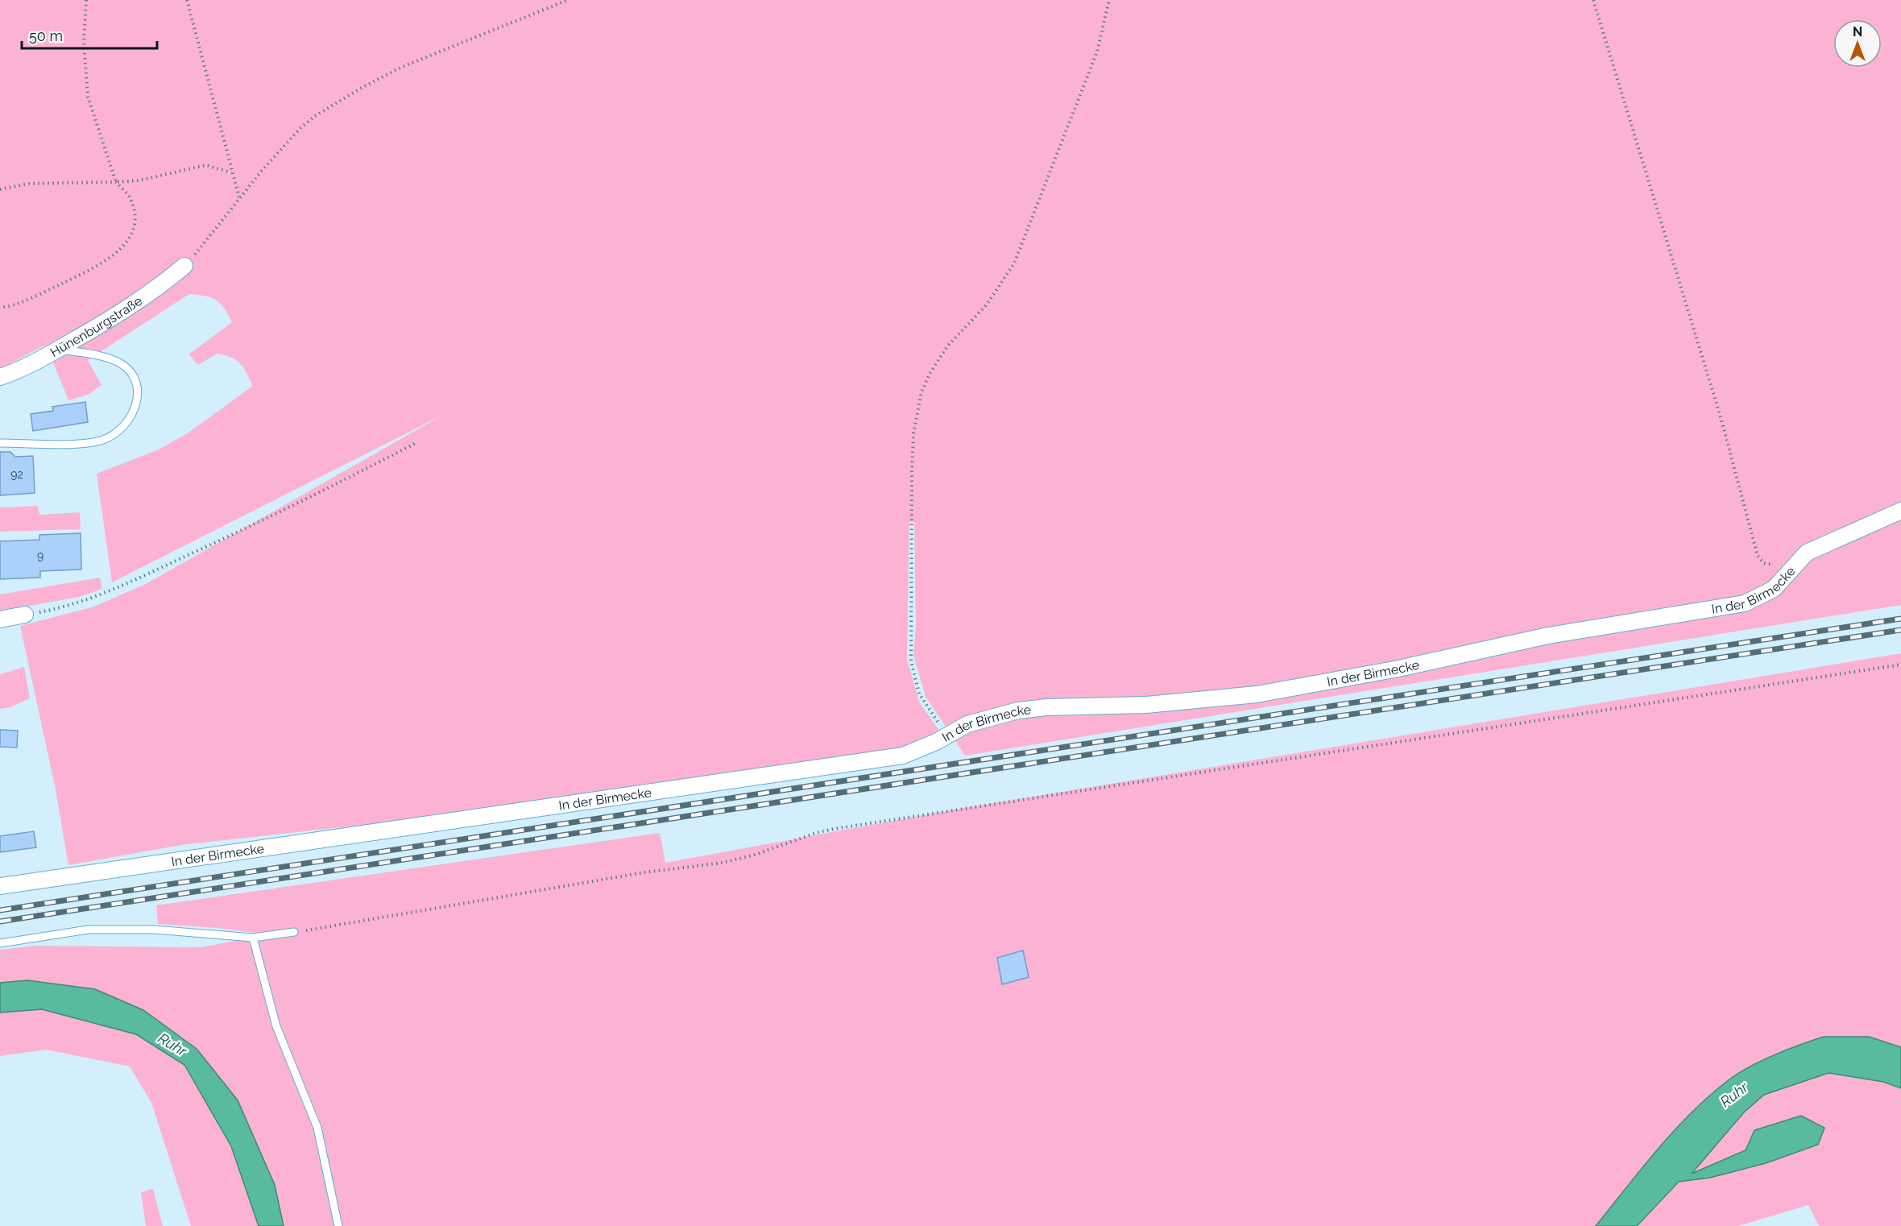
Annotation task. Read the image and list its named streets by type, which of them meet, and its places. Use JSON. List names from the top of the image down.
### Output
{
  "streets": {
    "street": ["Hünenburgstraße", "In der Birmecke"]
  },
  "water": ["Ruhr"],
  "house_numbers": ["92", "9"],
  "scale_bar": "50 m",
  "north": "top"
}
